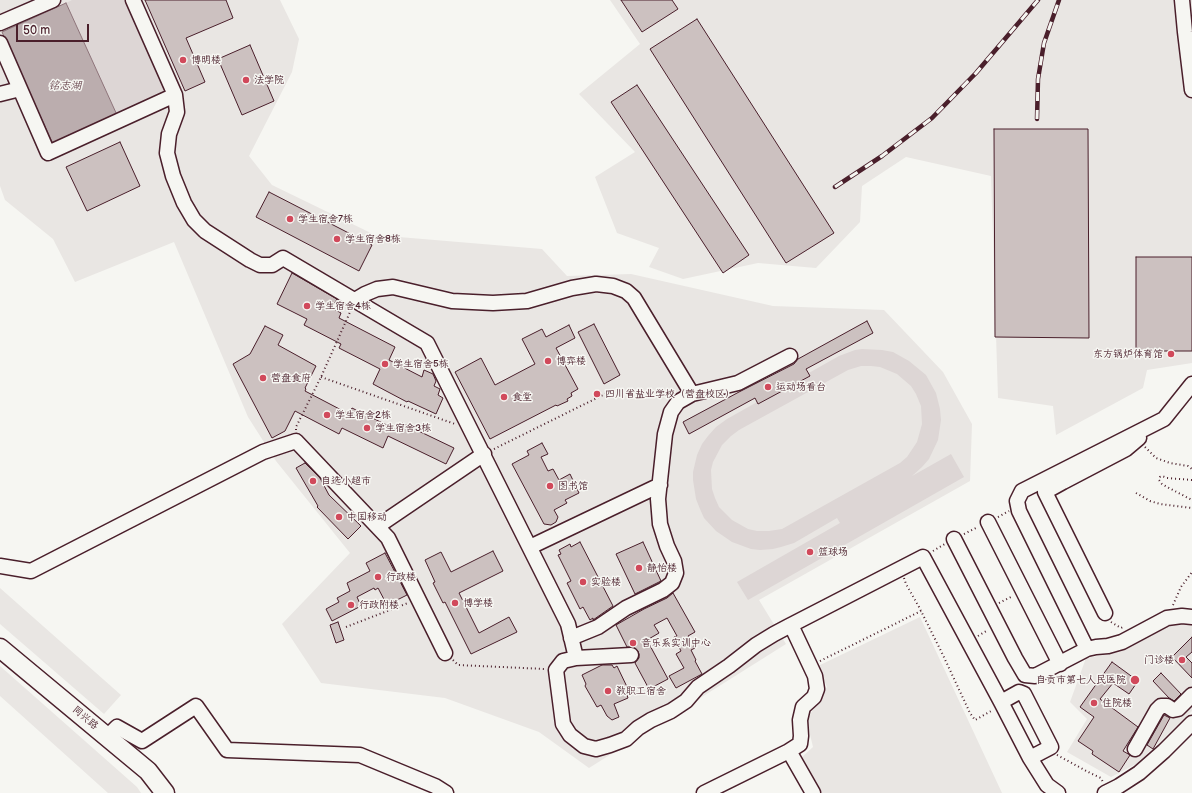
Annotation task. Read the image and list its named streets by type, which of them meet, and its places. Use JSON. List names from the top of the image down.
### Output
{
  "streets": {
    "main road": ["同兴路"]
  },
  "water": ["铭志湖"],
  "places": [
    "博明楼",
    "法学院",
    "学生宿舍7栋",
    "学生宿舍8栋",
    "学生宿舍4栋",
    "东方锅炉体育馆",
    "博弈楼",
    "学生宿舍5栋",
    "营盘食府",
    "运动场看台",
    "四川省盐业学校（营盘校区）",
    "食堂",
    "学生宿舍2栋",
    "学生宿舍3栋",
    "自选小超市",
    "图书馆",
    "中国移动",
    "篮球场",
    "静怡楼",
    "行政楼",
    "实验楼",
    "博学楼",
    "行政附楼",
    "音乐系实训中心",
    "门诊楼",
    "自贡市第七人民医院",
    "教职工宿舍",
    "住院楼"
  ],
  "scale_bar": "50 m"
}
